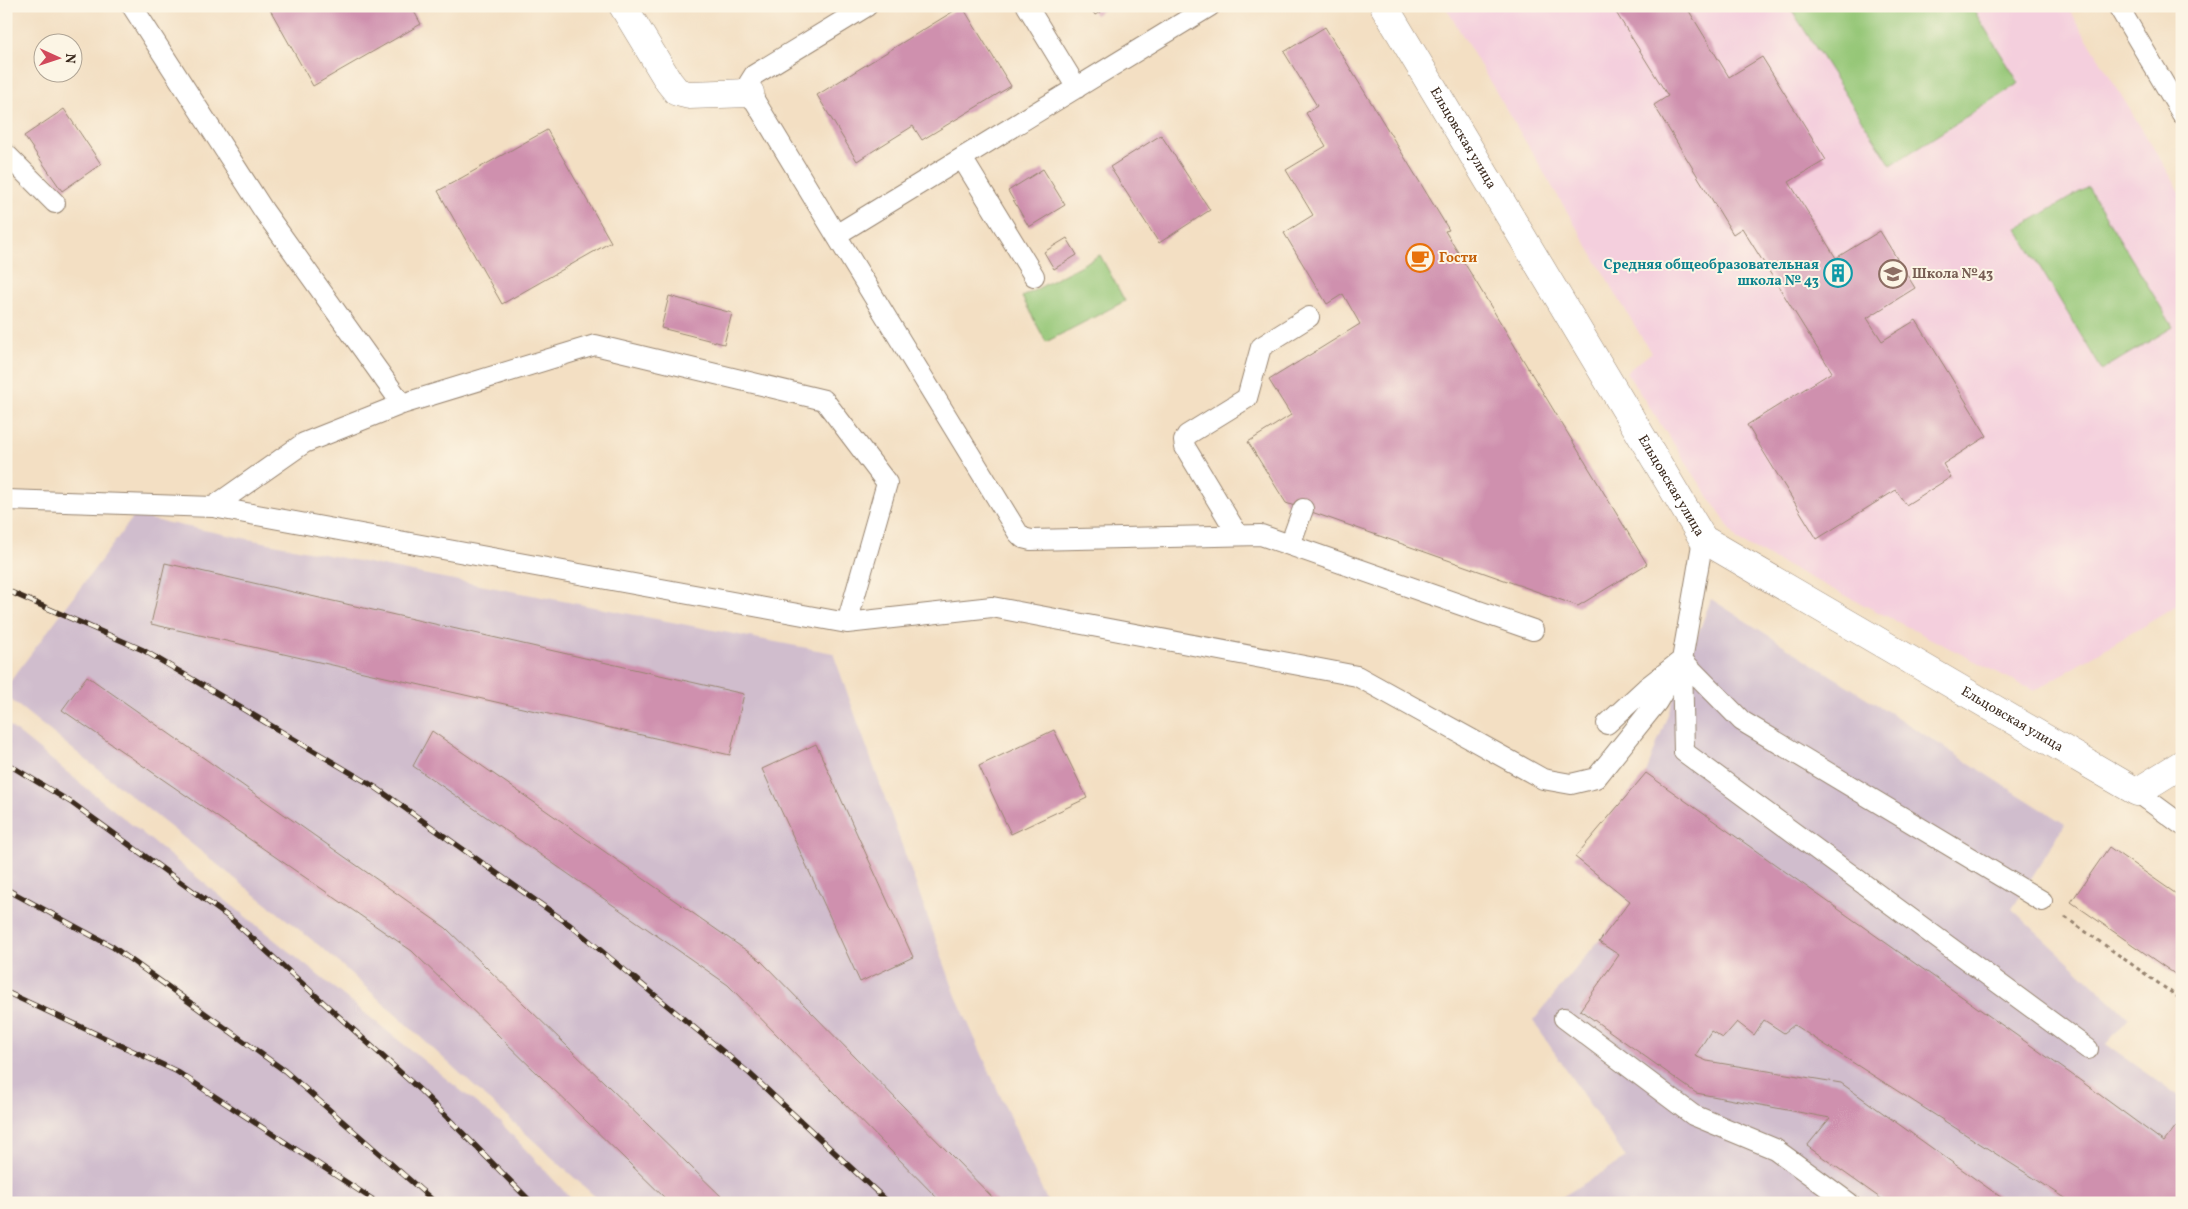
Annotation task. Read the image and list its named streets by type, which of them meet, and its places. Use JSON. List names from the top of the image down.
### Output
{
  "streets": {
    "street": ["Ельцовская улица"]
  },
  "places": {
    "cafe": ["Гости"],
    "building": ["Средняя общеобразовательная школа № 43"],
    "school or university": ["Школа №43"]
  },
  "north": "right"
}
